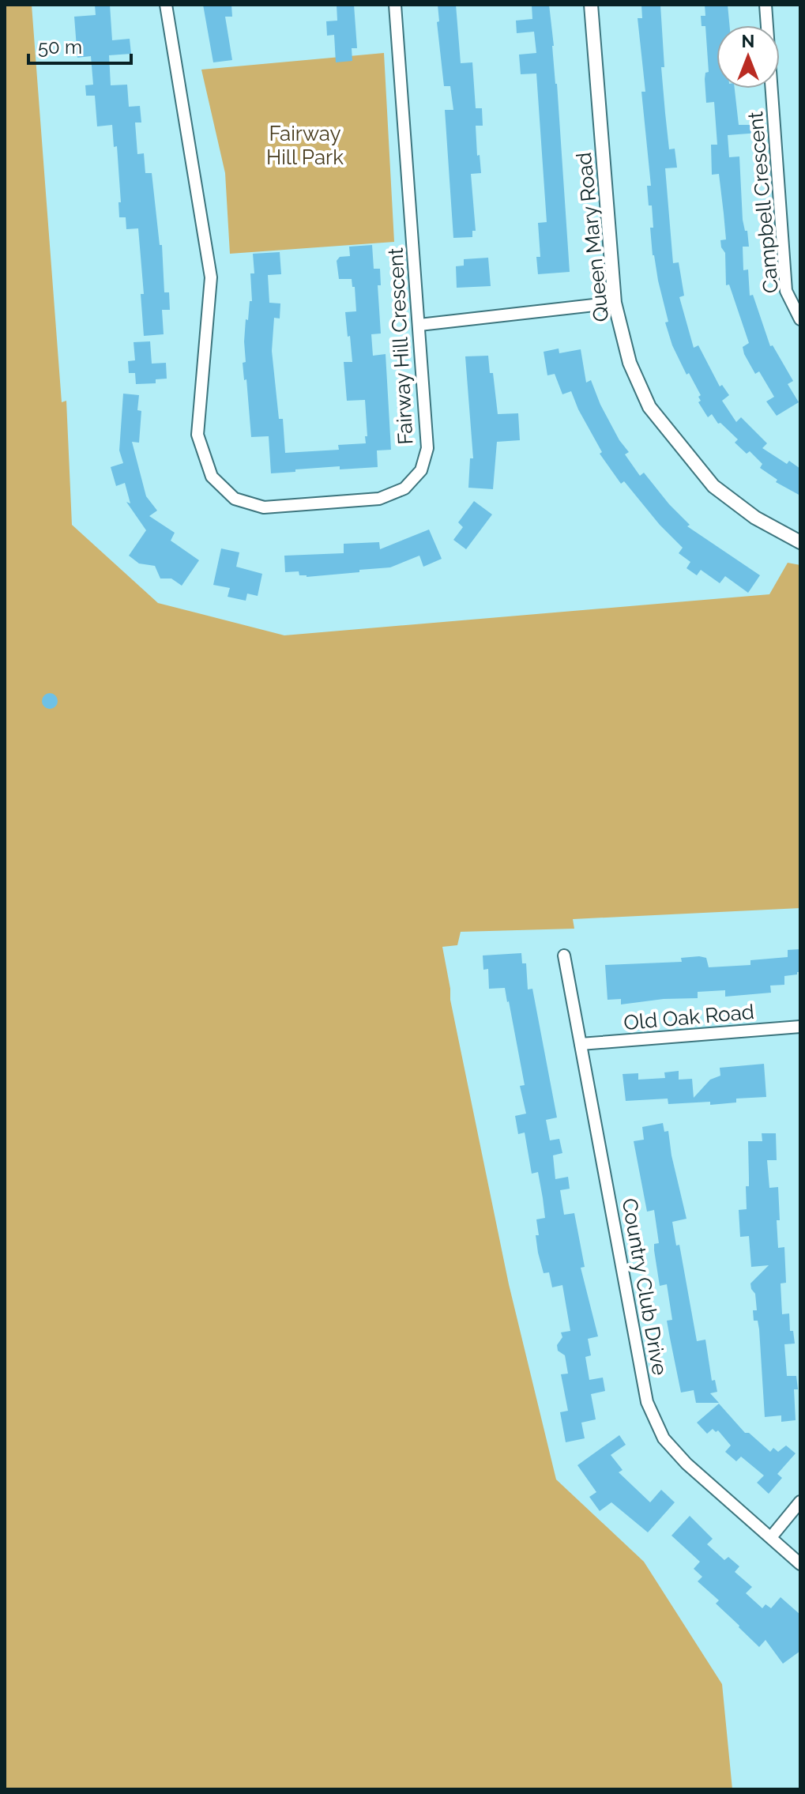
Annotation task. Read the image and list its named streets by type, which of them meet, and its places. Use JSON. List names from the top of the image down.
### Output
{
  "streets": {
    "street": [
      "Campbell Crescent",
      "Queen Mary Road",
      "Fairway Hill Crescent",
      "Old Oak Road",
      "Country Club Drive"
    ]
  },
  "crossings": [
    ["Old Oak Road", "Country Club Drive"]
  ],
  "parks": ["Fairway Hill Park"],
  "scale_bar": "50 m",
  "north": "top"
}
